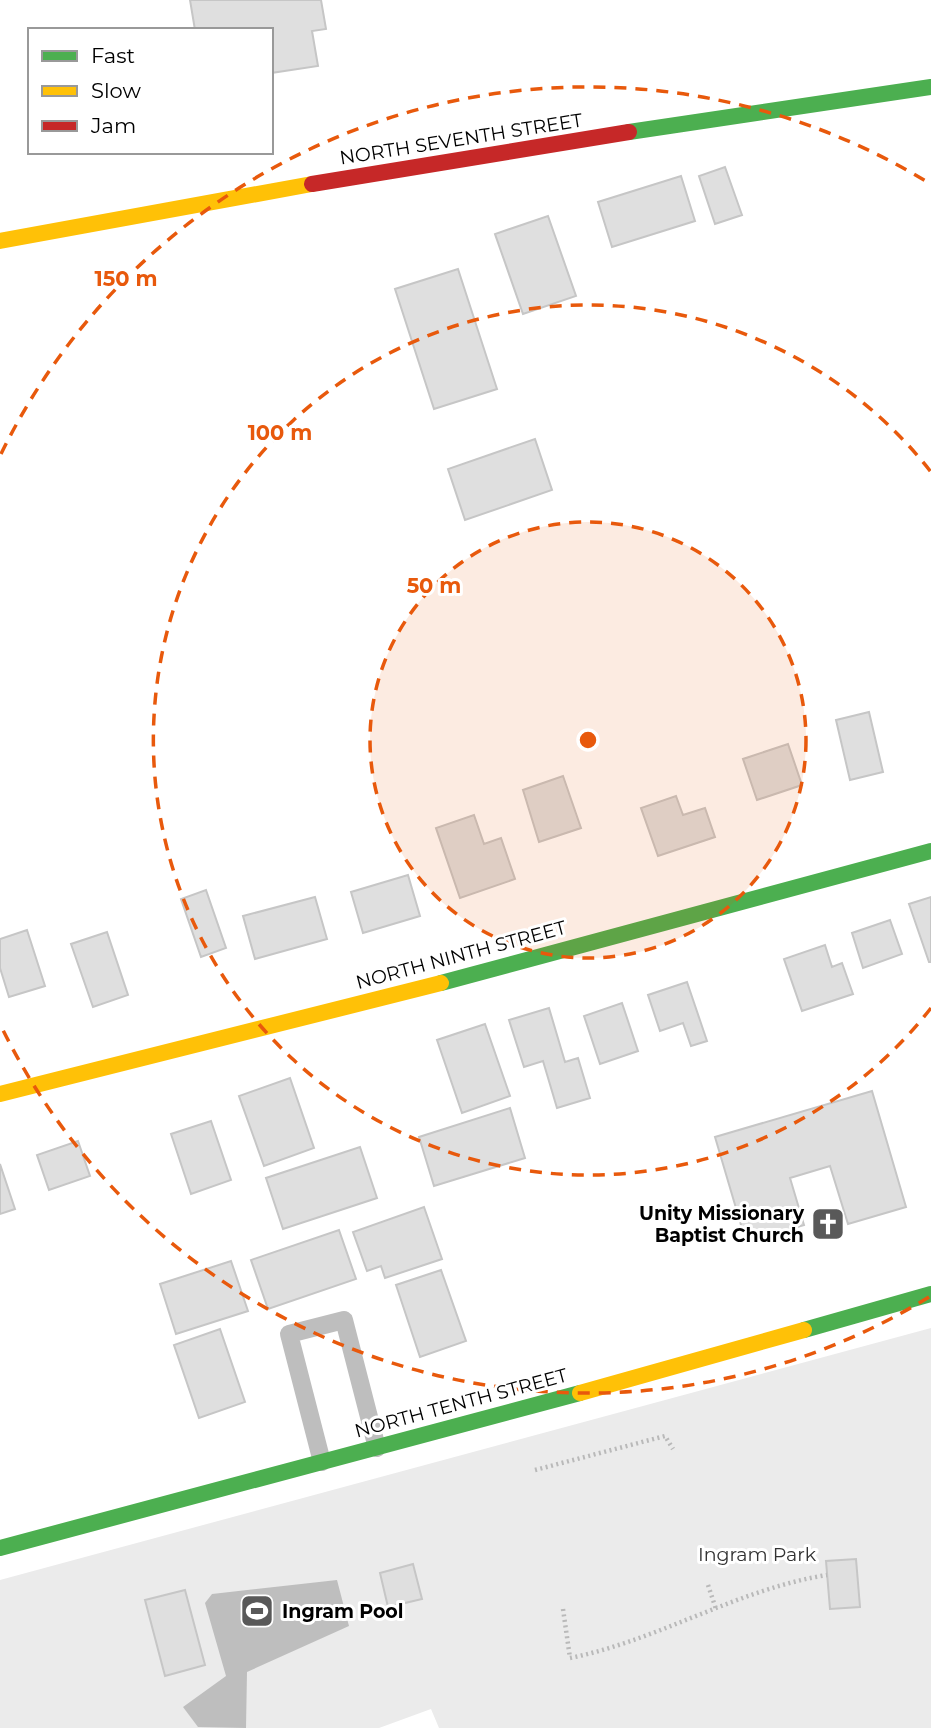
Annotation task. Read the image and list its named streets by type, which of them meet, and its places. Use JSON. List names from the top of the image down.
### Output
{
  "streets": {
    "street": ["NORTH SEVENTH STREET", "NORTH NINTH STREET", "NORTH TENTH STREET"]
  },
  "parks": ["Ingram Park"],
  "places": {
    "church": ["Unity Missionary Baptist Church"],
    "sports": ["Ingram Pool"]
  },
  "legend": ["Fast", "Slow", "Jam"],
  "rings": ["150 m", "100 m", "50 m"]
}
